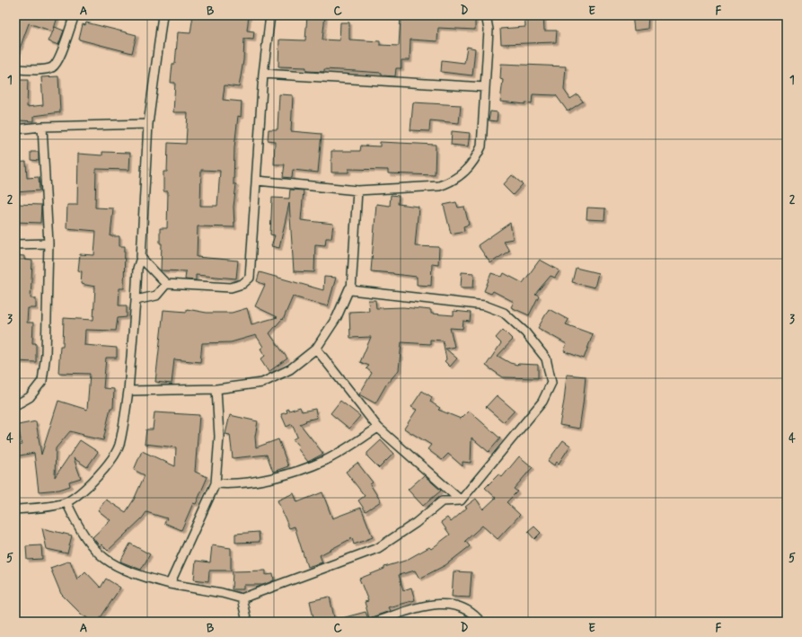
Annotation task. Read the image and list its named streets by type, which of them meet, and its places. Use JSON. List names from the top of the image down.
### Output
{
  "grid": {
    "columns": [
      "A",
      "B",
      "C",
      "D",
      "E",
      "F"
    ],
    "rows": [
      "1",
      "2",
      "3",
      "4",
      "5"
    ]
  }
}
